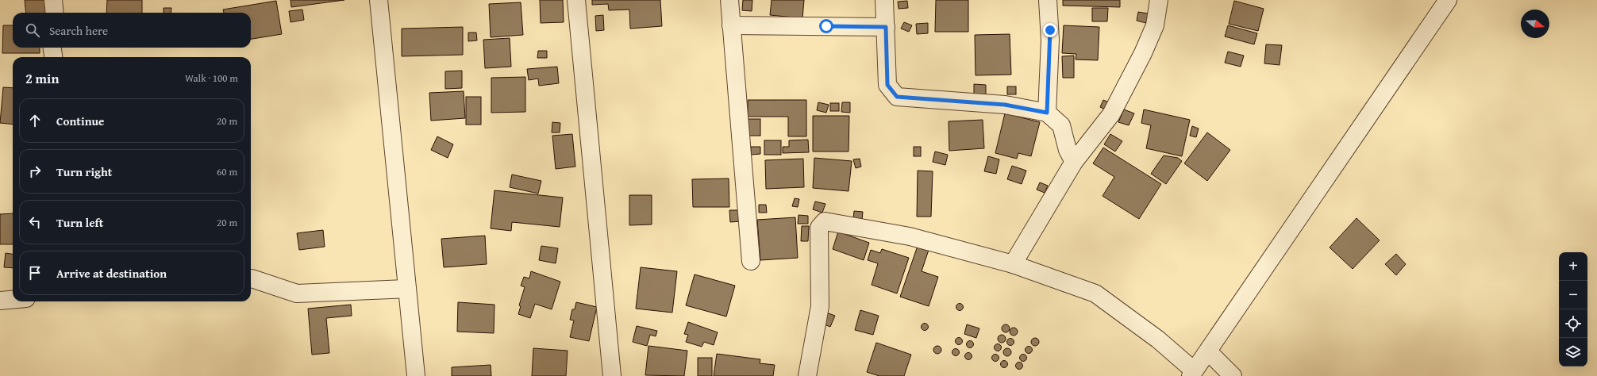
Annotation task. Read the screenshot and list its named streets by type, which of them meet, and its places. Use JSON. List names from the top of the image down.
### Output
{
  "north": "right",
  "page": {
    "search": "Search here",
    "heading": ["2 min", "Walk · 100 m"],
    "list": [
      ["Continue", "20 m"],
      ["Turn right", "60 m"],
      ["Turn left", "20 m"],
      "Arrive at destination"
    ],
    "map_buttons": ["+", "−"]
  }
}
